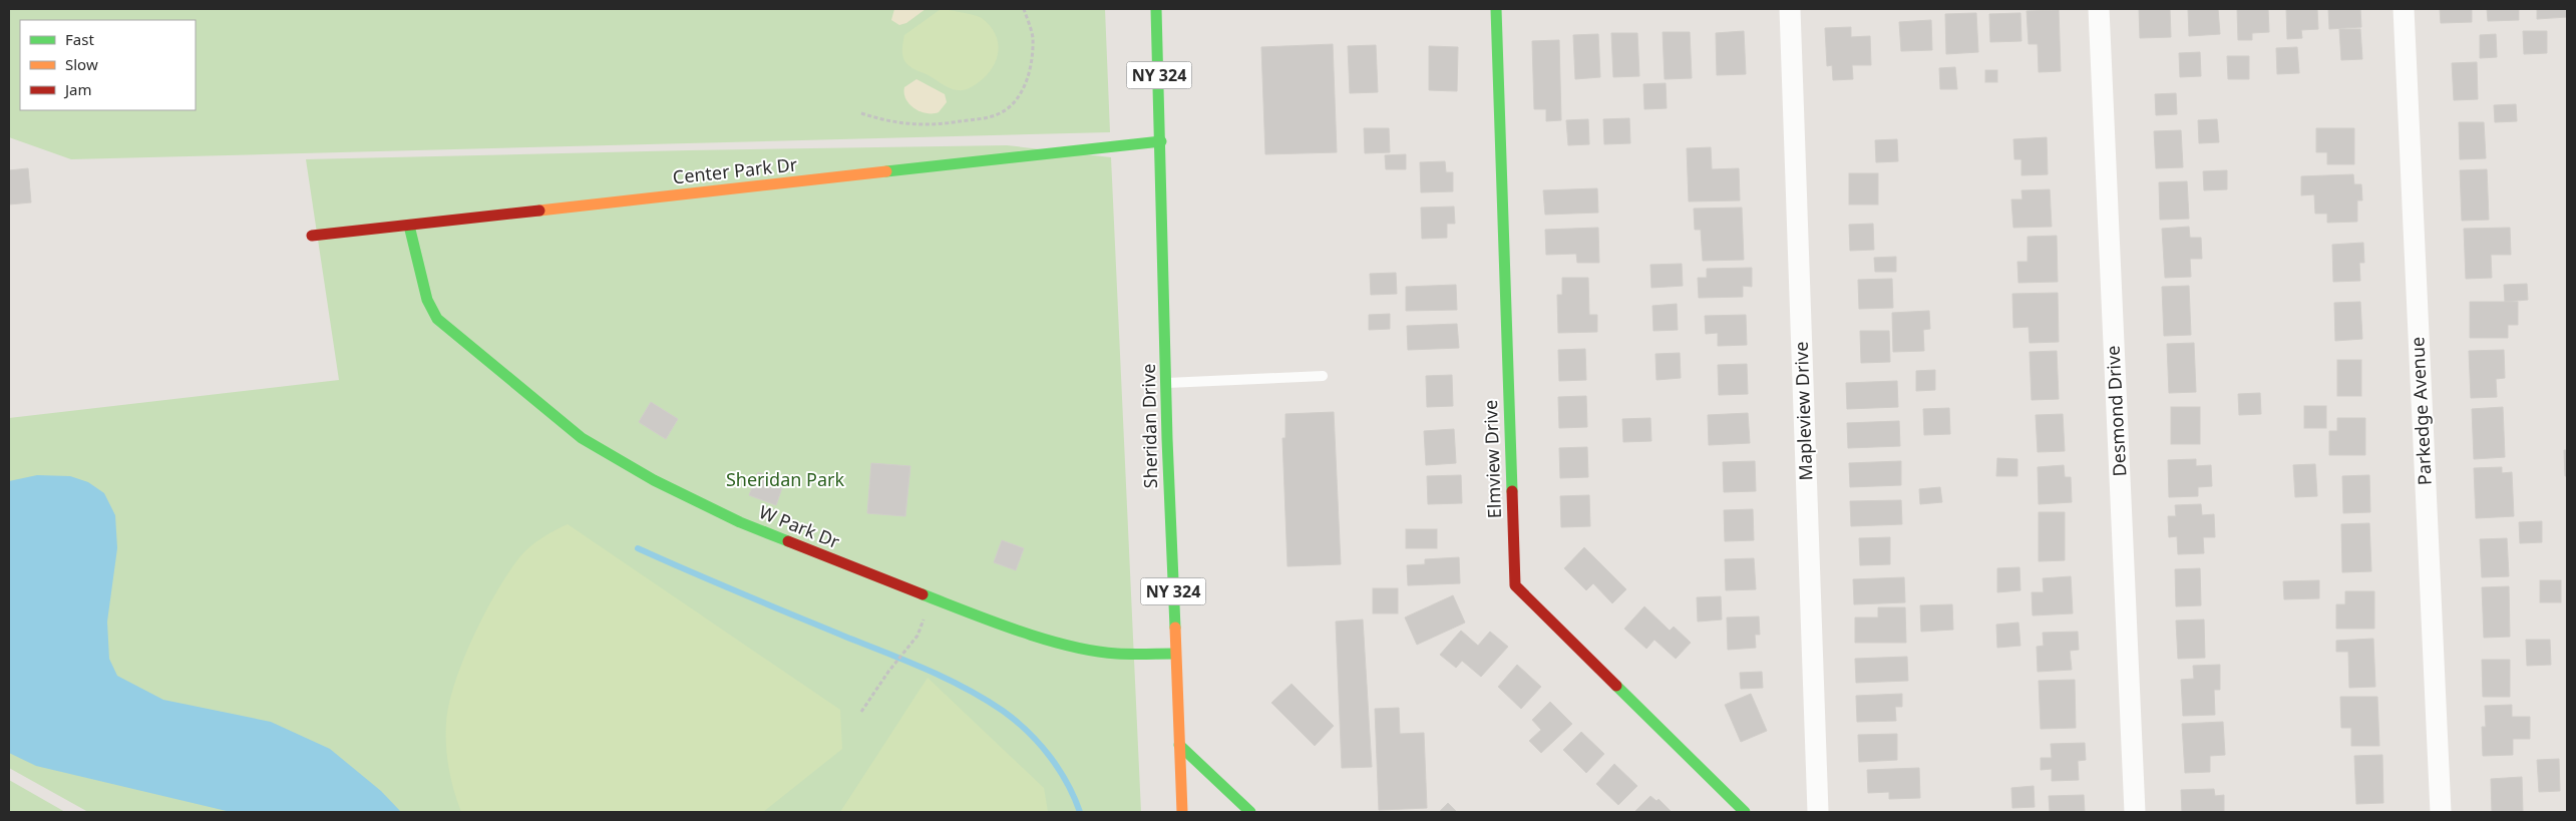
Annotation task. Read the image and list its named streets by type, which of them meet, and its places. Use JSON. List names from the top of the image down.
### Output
{
  "streets": {
    "street": [
      "NY 324",
      "Center Park Dr",
      "Mapleview Drive",
      "Desmond Drive",
      "Parkedge Avenue",
      "Sheridan Drive",
      "Elmview Drive",
      "W Park Dr"
    ]
  },
  "crossings": [
    ["NY 324", "Sheridan Drive"],
    ["Center Park Dr", "Sheridan Drive"],
    ["Center Park Dr", "W Park Dr"],
    ["Sheridan Drive", "W Park Dr"]
  ],
  "parks": ["Sheridan Park"],
  "legend": ["Fast", "Slow", "Jam"]
}
